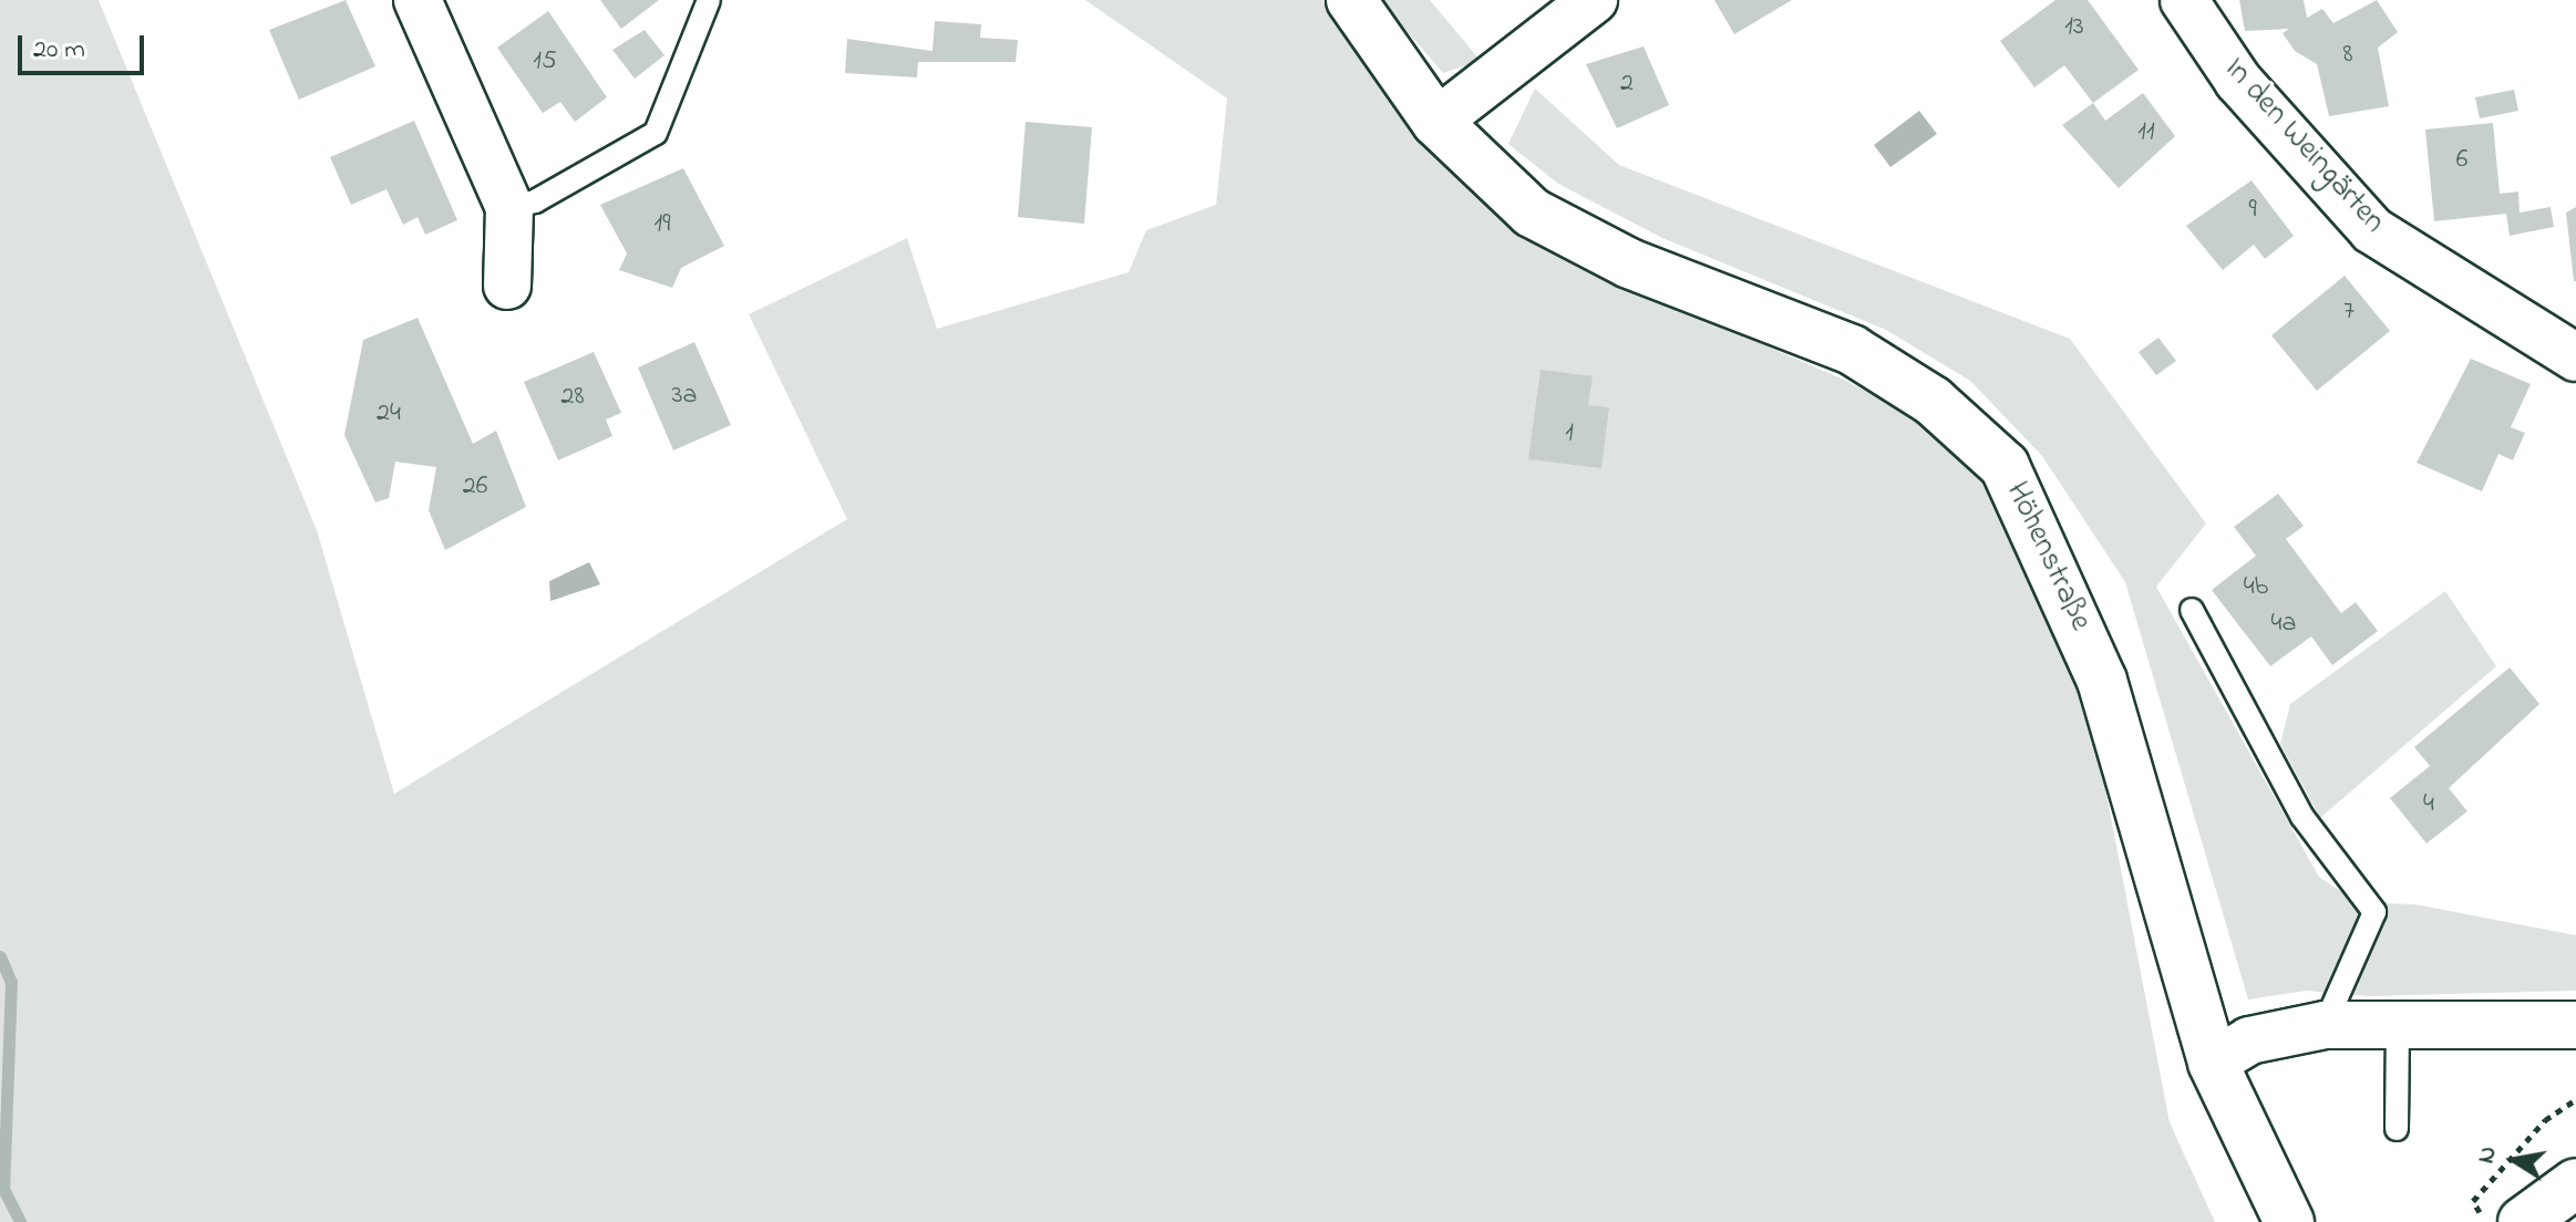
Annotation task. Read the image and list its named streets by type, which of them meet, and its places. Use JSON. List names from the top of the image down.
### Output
{
  "streets": {
    "main road": ["Höhenstraße"],
    "street": ["In den Weingärten"]
  },
  "house_numbers": [
    "13",
    "8",
    "15",
    "2",
    "11",
    "6",
    "9",
    "19",
    "7",
    "3a",
    "28",
    "24",
    "1",
    "26",
    "4b",
    "4a",
    "4"
  ],
  "scale_bar": "20 m",
  "north": "left"
}
